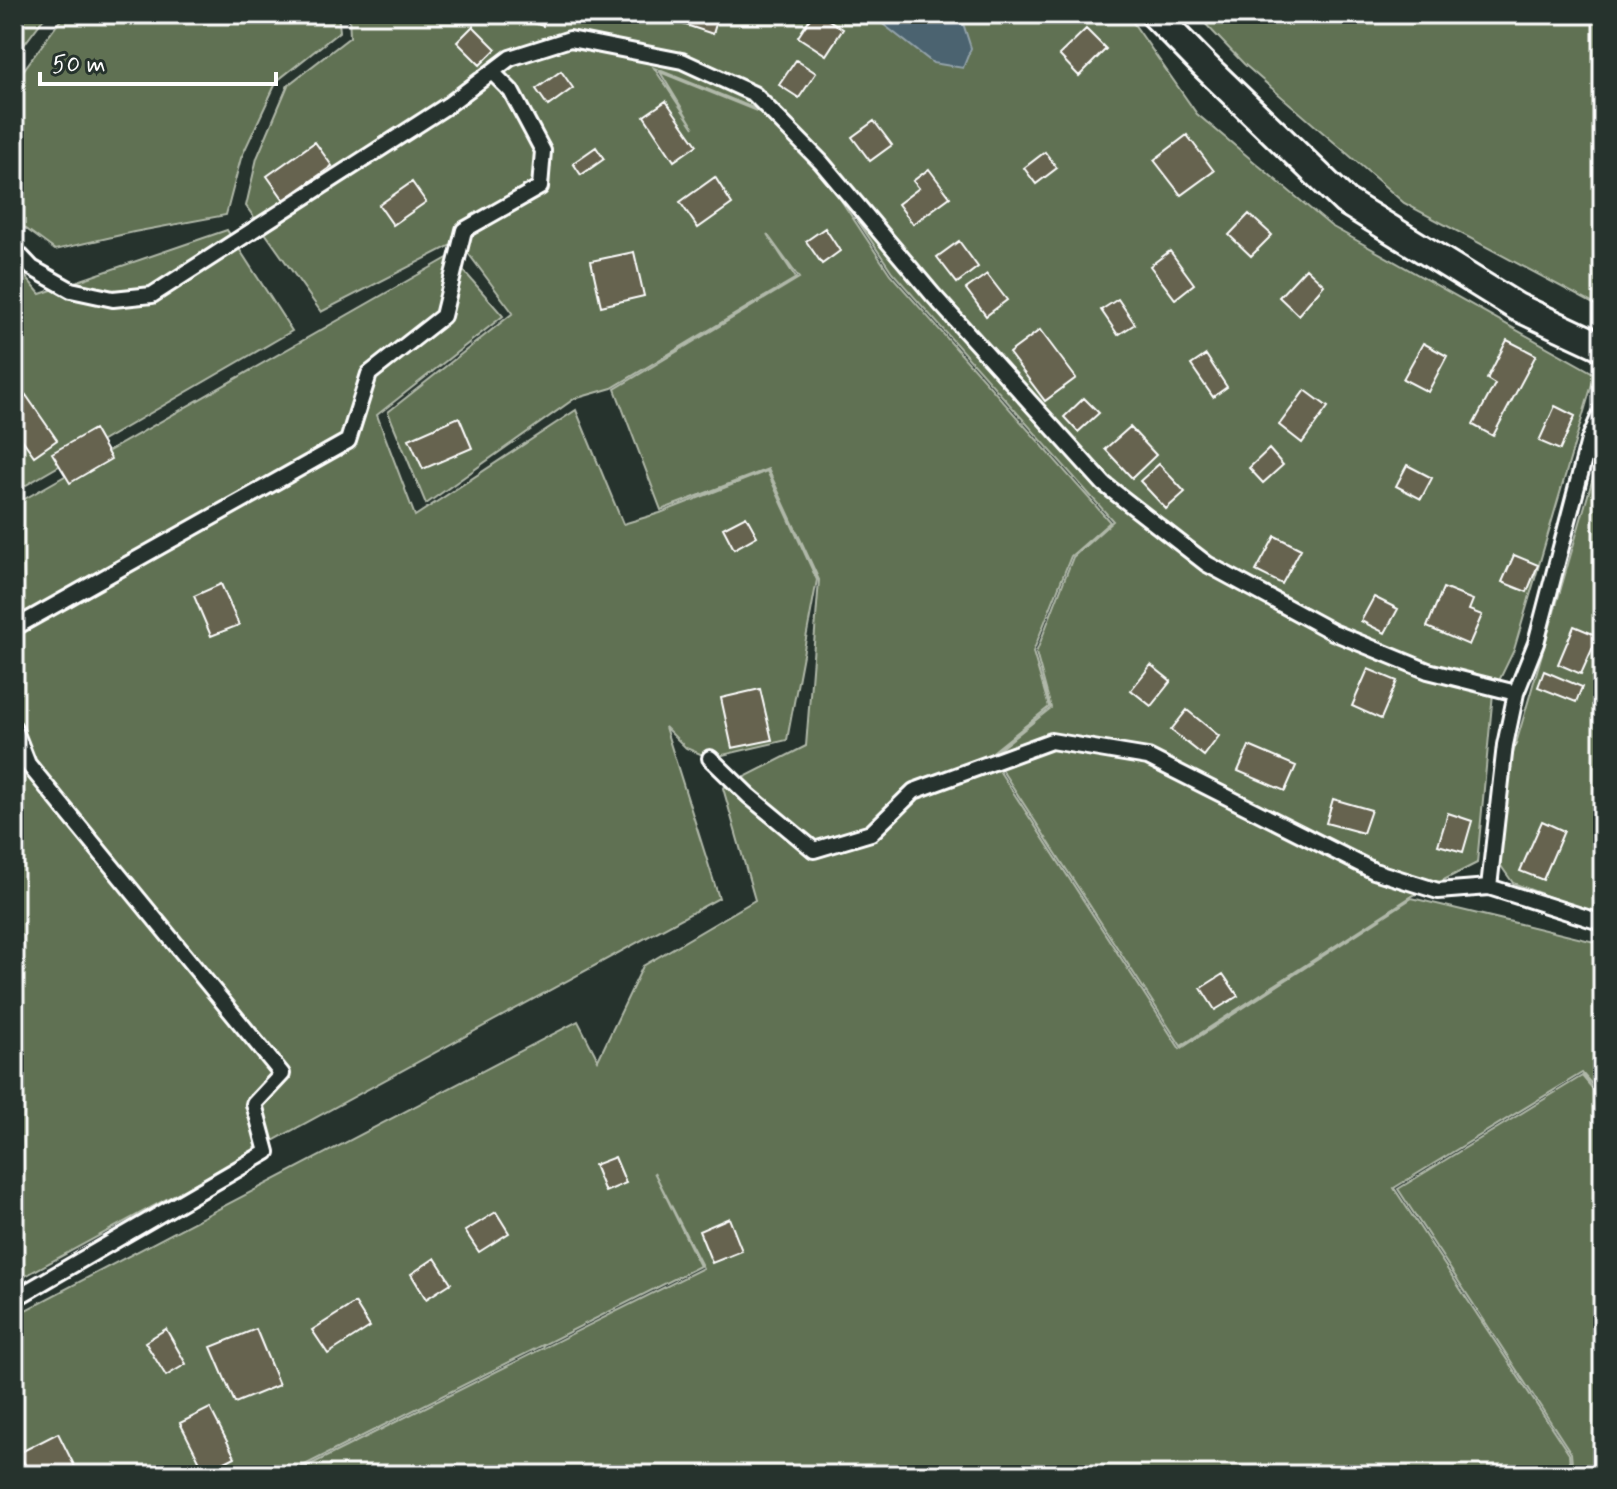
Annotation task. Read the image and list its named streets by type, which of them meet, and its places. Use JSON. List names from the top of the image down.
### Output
{
  "scale_bar": "50 m"
}
